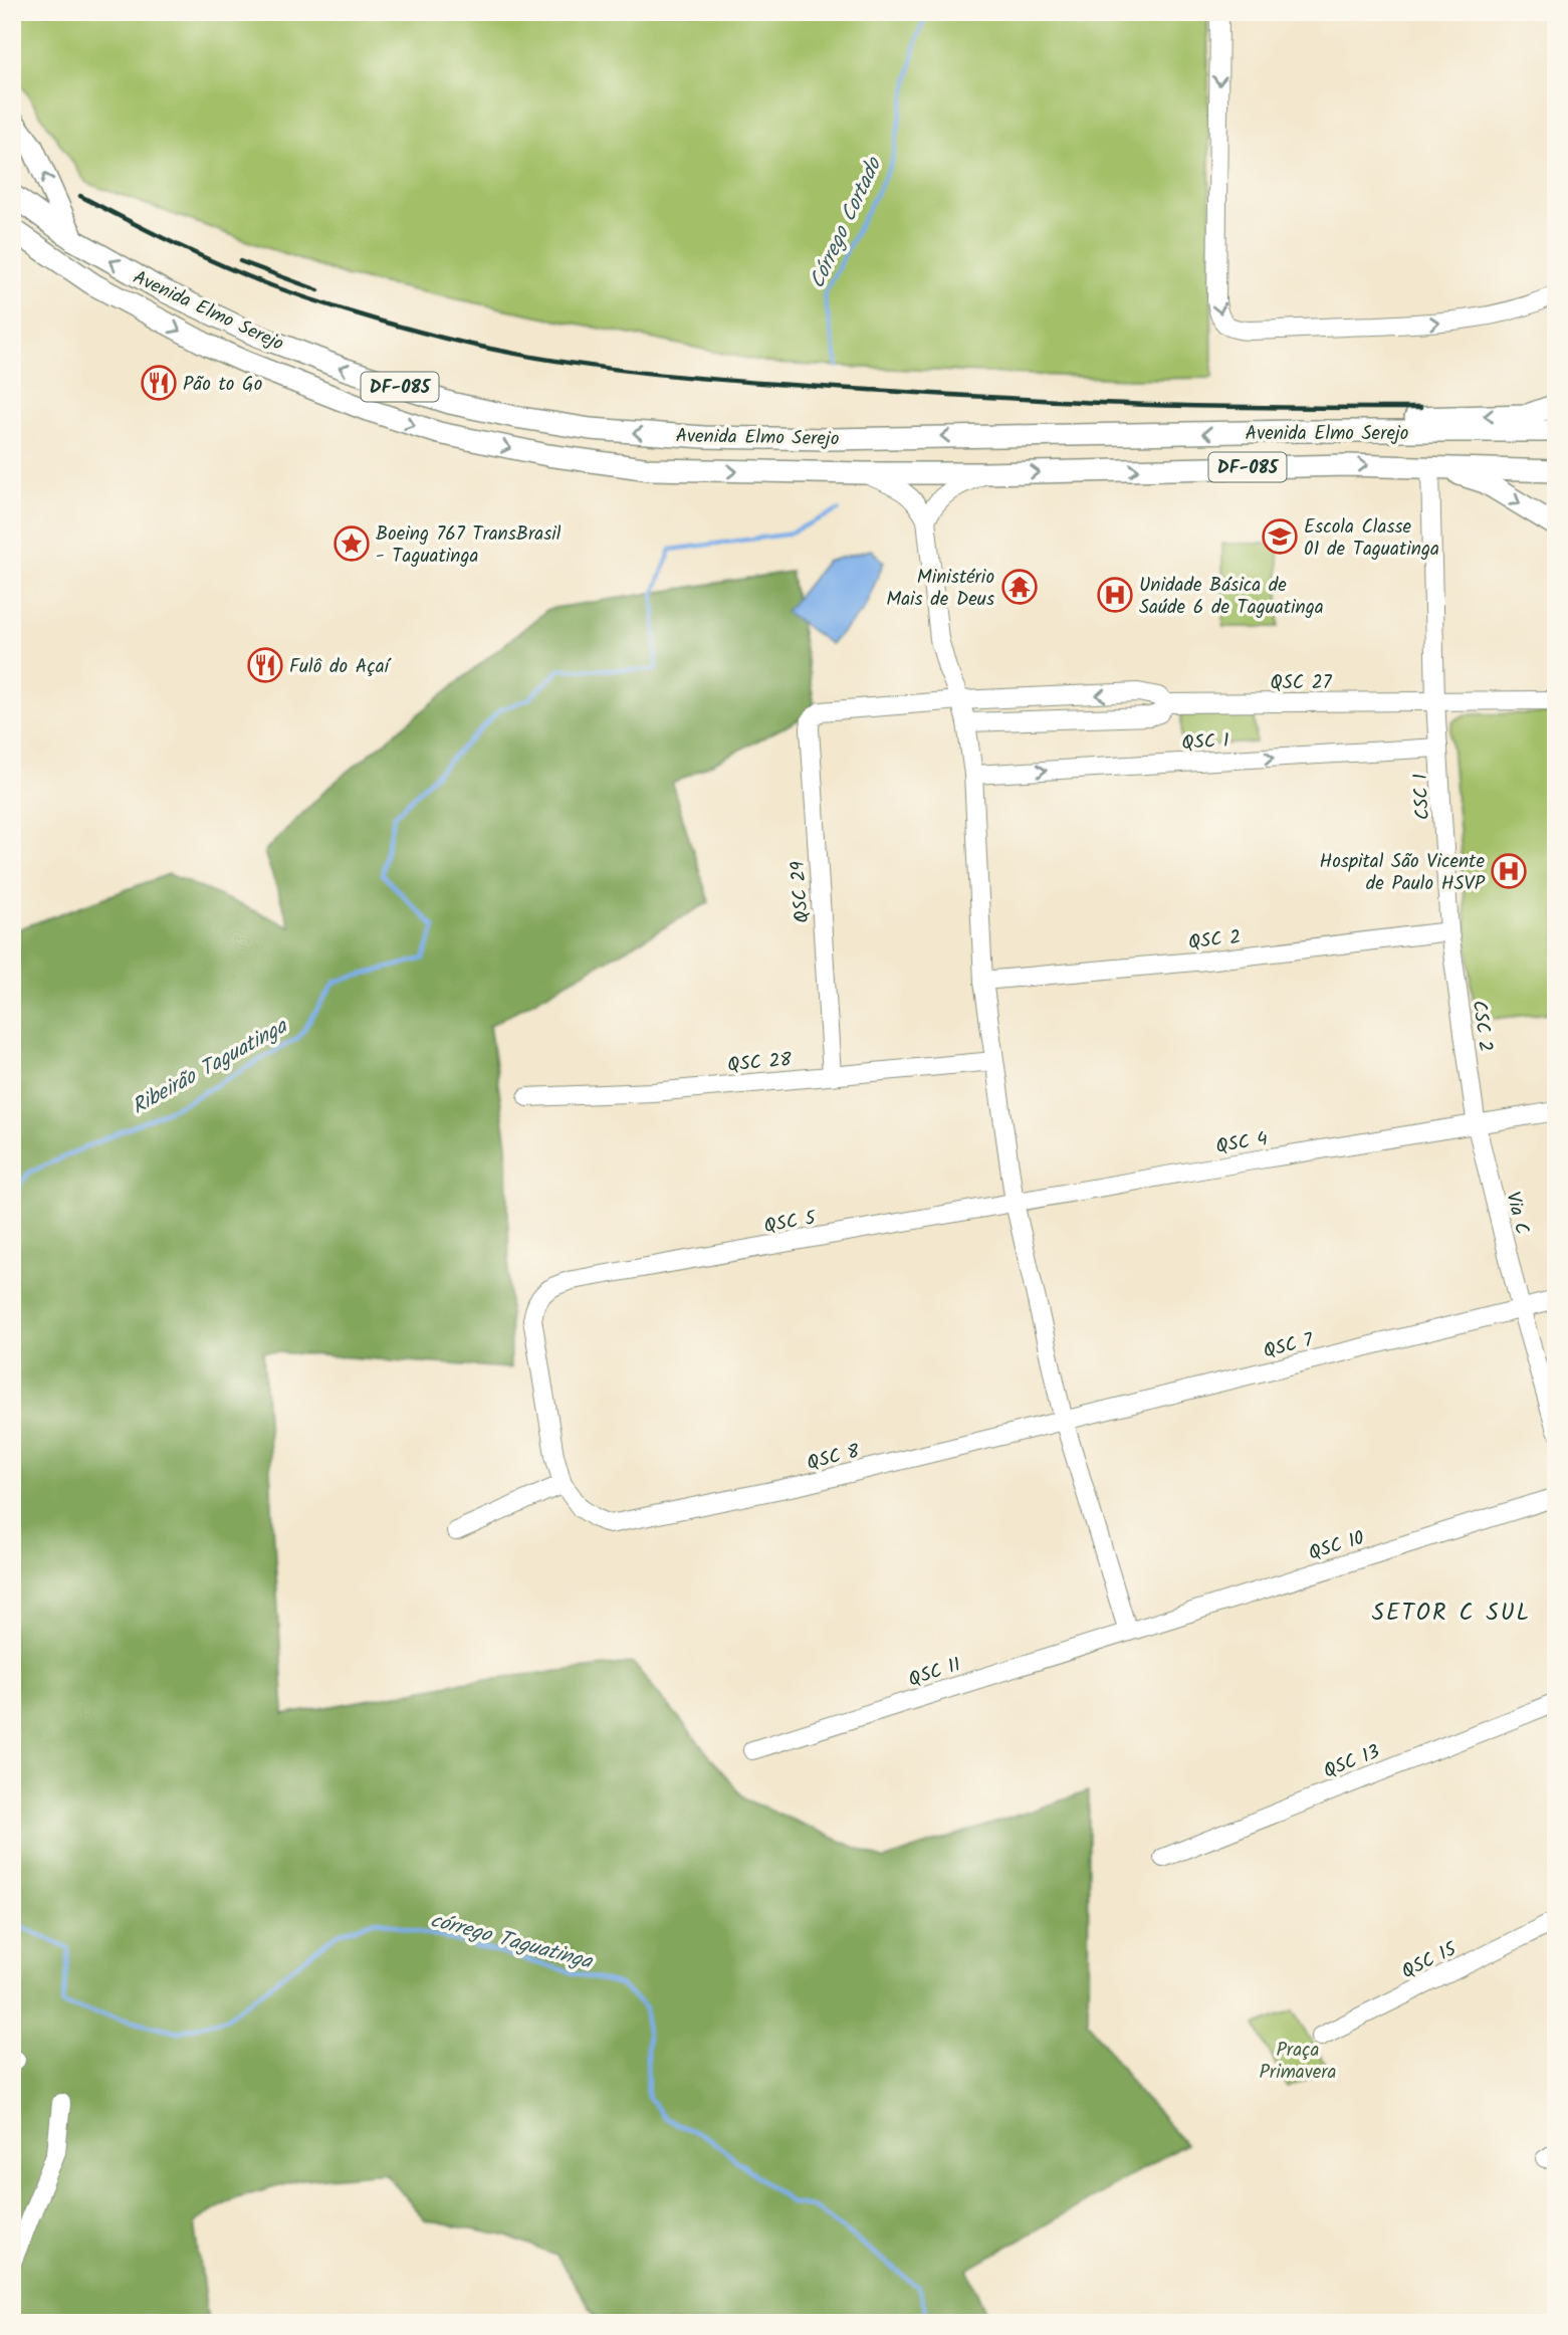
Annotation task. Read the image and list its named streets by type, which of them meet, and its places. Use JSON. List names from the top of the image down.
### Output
{
  "streets": {
    "main road": ["Avenida Elmo Serejo", "DF-085"],
    "street": [
      "QSC 27",
      "QSC 1",
      "CSC 1",
      "QSC 29",
      "QSC 2",
      "CSC 2",
      "QSC 28",
      "QSC 4",
      "Via C",
      "QSC 5",
      "QSC 7",
      "QSC 8",
      "QSC 10",
      "QSC 11",
      "QSC 13",
      "QSC 15"
    ]
  },
  "crossings": [
    ["Avenida Elmo Serejo", "CSC 1"],
    ["QSC 27", "CSC 1"],
    ["QSC 27", "QSC 29"],
    ["QSC 1", "CSC 1"],
    ["CSC 1", "QSC 2"],
    ["CSC 1", "CSC 2"],
    ["QSC 29", "QSC 28"],
    ["QSC 2", "CSC 2"],
    ["CSC 2", "QSC 4"],
    ["CSC 2", "Via C"],
    ["QSC 4", "Via C"],
    ["QSC 4", "QSC 5"],
    ["Via C", "QSC 7"],
    ["QSC 5", "QSC 8"],
    ["QSC 7", "QSC 8"],
    ["QSC 10", "QSC 11"]
  ],
  "one_way": ["QSC 1"],
  "districts": ["SETOR C SUL"],
  "water": ["Córrego Cortado", "Ribeirão Taguatinga", "córrego Taguatinga"],
  "parks": ["Praça Primavera"],
  "places": {
    "restaurant": ["Pão to Go", "Fulô do Açaí"],
    "school or university": ["Escola Classe 01 de Taguatinga"],
    "place": ["Boeing 767 TransBrasil - Taguatinga"],
    "temple": ["Ministério Mais de Deus"],
    "hospital": ["Unidade Básica de Saúde 6 de Taguatinga", "Hospital São Vicente de Paulo HSVP"]
  }
}
